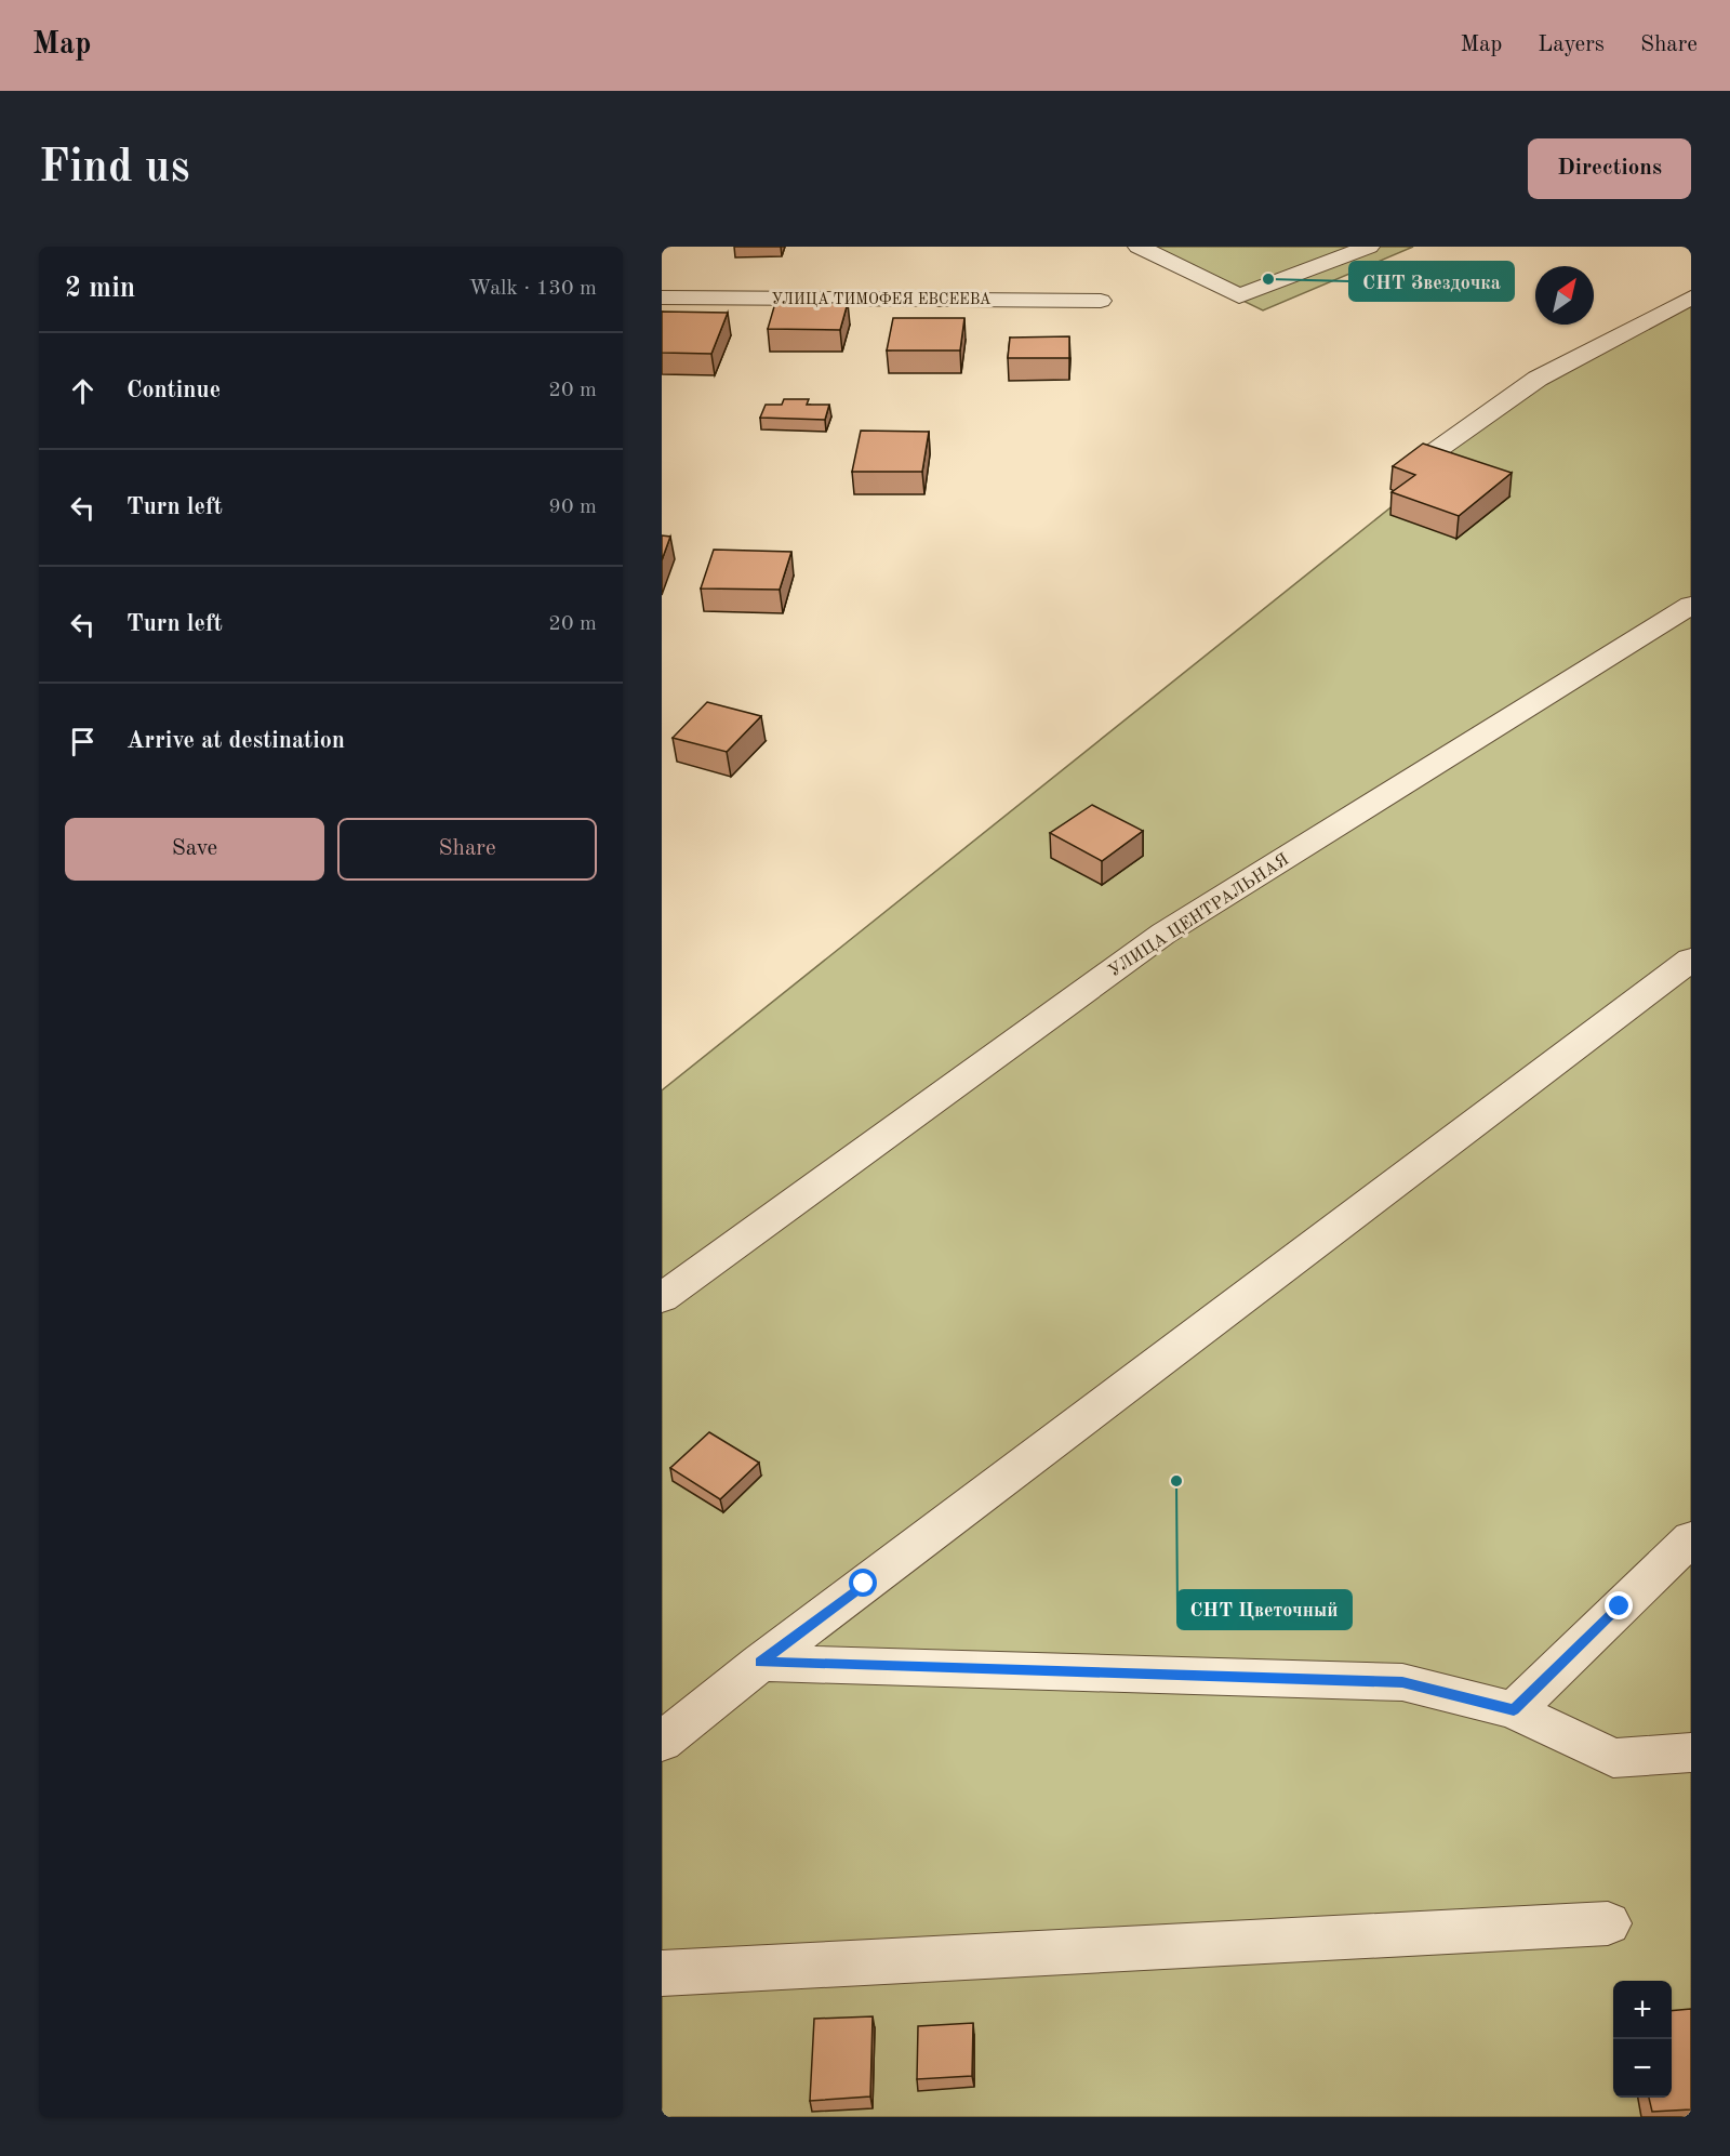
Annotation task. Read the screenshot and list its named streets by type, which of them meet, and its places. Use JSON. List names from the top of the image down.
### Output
{
  "streets": {
    "street": ["УЛИЦА ТИМОФЕЯ ЕВСЕЕВА", "УЛИЦА ЦЕНТРАЛЬНАЯ"]
  },
  "places": ["СНТ Звездочка", "СНТ Цветочный"],
  "north": "top right",
  "page": {
    "header": "Map",
    "nav": ["Map", "Layers", "Share"],
    "buttons": [
      "Directions",
      ["Save", "Share"]
    ],
    "title": "Find us",
    "heading": ["2 min", "Walk · 130 m"],
    "list": [
      ["Continue", "20 m"],
      ["Turn left", "90 m"],
      ["Turn left", "20 m"],
      "Arrive at destination"
    ],
    "map_buttons": ["+", "−"]
  }
}
